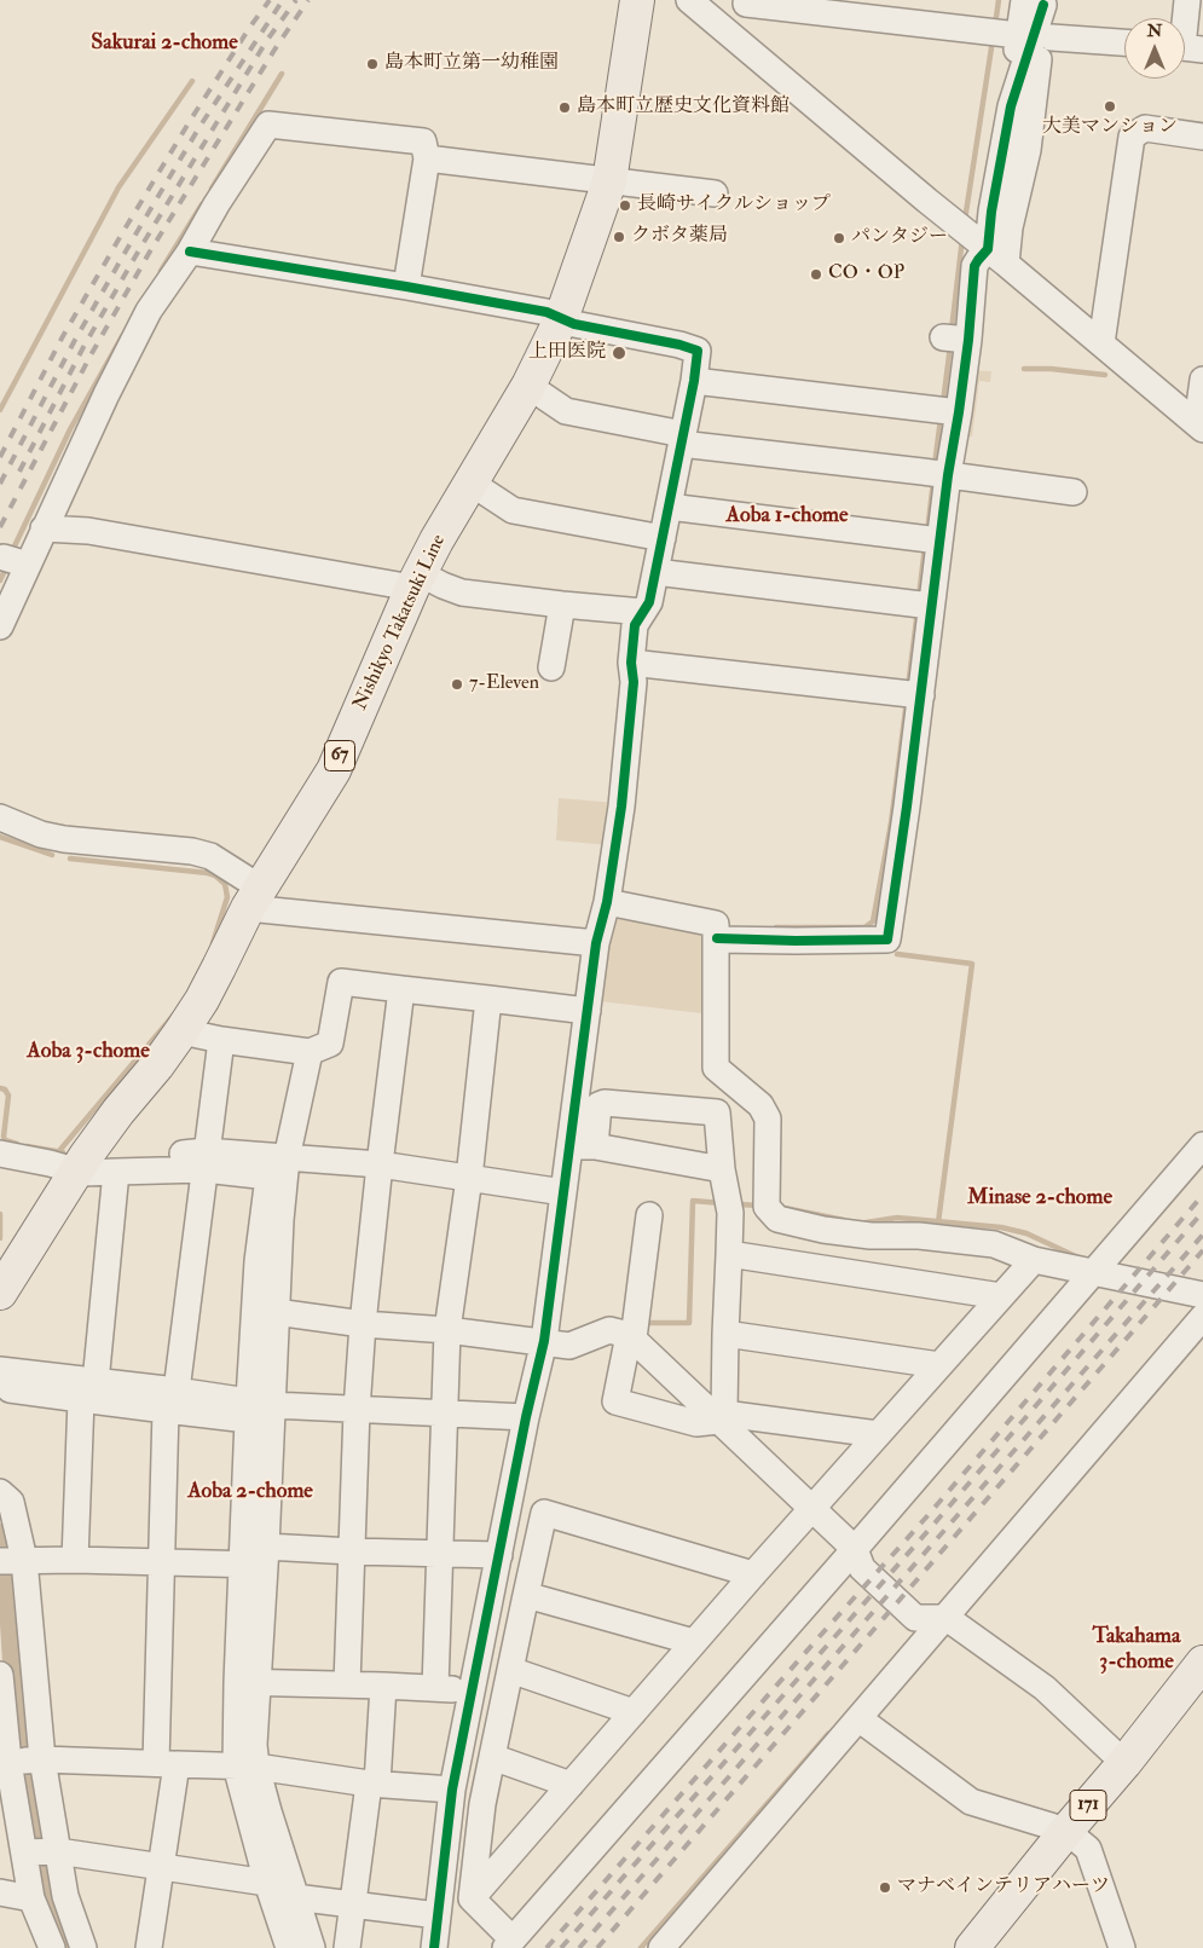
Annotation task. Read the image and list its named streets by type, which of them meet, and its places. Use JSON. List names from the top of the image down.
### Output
{
  "streets": {
    "main road": ["Nishikyo Takatsuki Line", "67", "171"]
  },
  "districts": [
    "Sakurai 2-chome",
    "Aoba 1-chome",
    "Aoba 3-chome",
    "Minase 2-chome",
    "Aoba 2-chome",
    "Takahama 3-chome"
  ],
  "places": [
    "島本町立第一幼稚園",
    "大美マンション",
    "島本町立歴史文化資料館",
    "長崎サイクルショップ",
    "クボタ薬局",
    "パンタジー",
    "CO・OP",
    "上田医院",
    "7-Eleven",
    "マナベインテリアハーツ"
  ],
  "north": "top"
}
